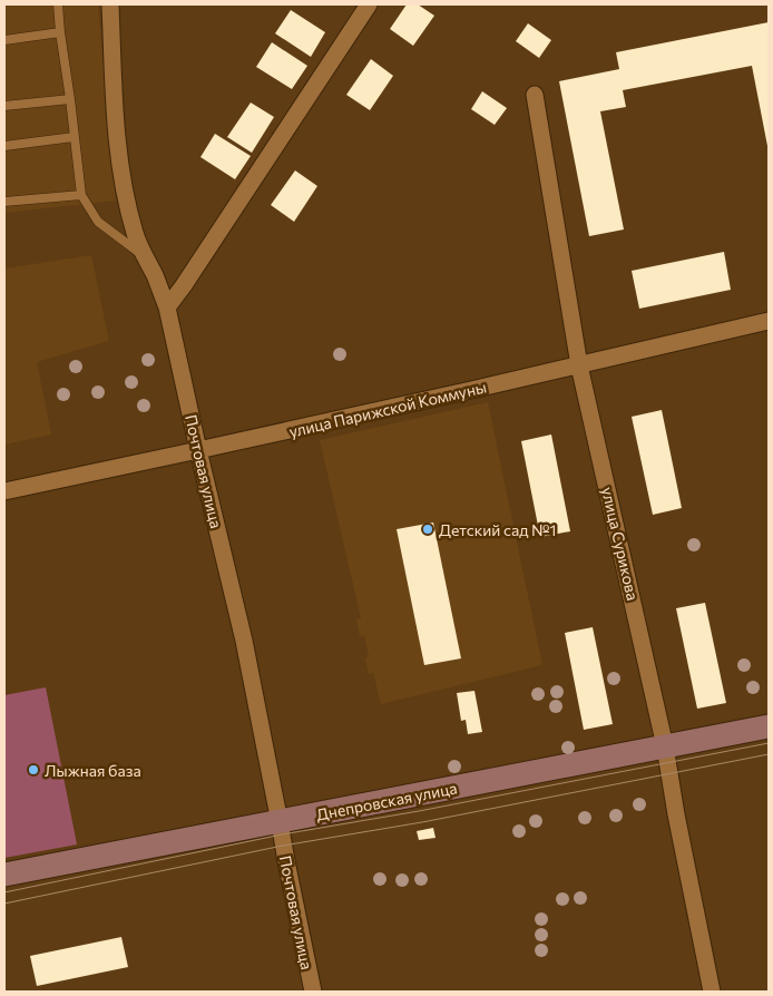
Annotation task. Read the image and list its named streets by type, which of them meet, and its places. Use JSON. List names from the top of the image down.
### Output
{
  "streets": {
    "street": [
      "улица Парижской Коммуны",
      "Почтовая улица",
      "улица Сурикова",
      "Днепровская улица"
    ]
  },
  "crossings": [
    ["улица Парижской Коммуны", "Почтовая улица"],
    ["улица Парижской Коммуны", "улица Сурикова"],
    ["Почтовая улица", "Днепровская улица"],
    ["улица Сурикова", "Днепровская улица"]
  ],
  "places": ["Детский сад №1", "Лыжная база"]
}
